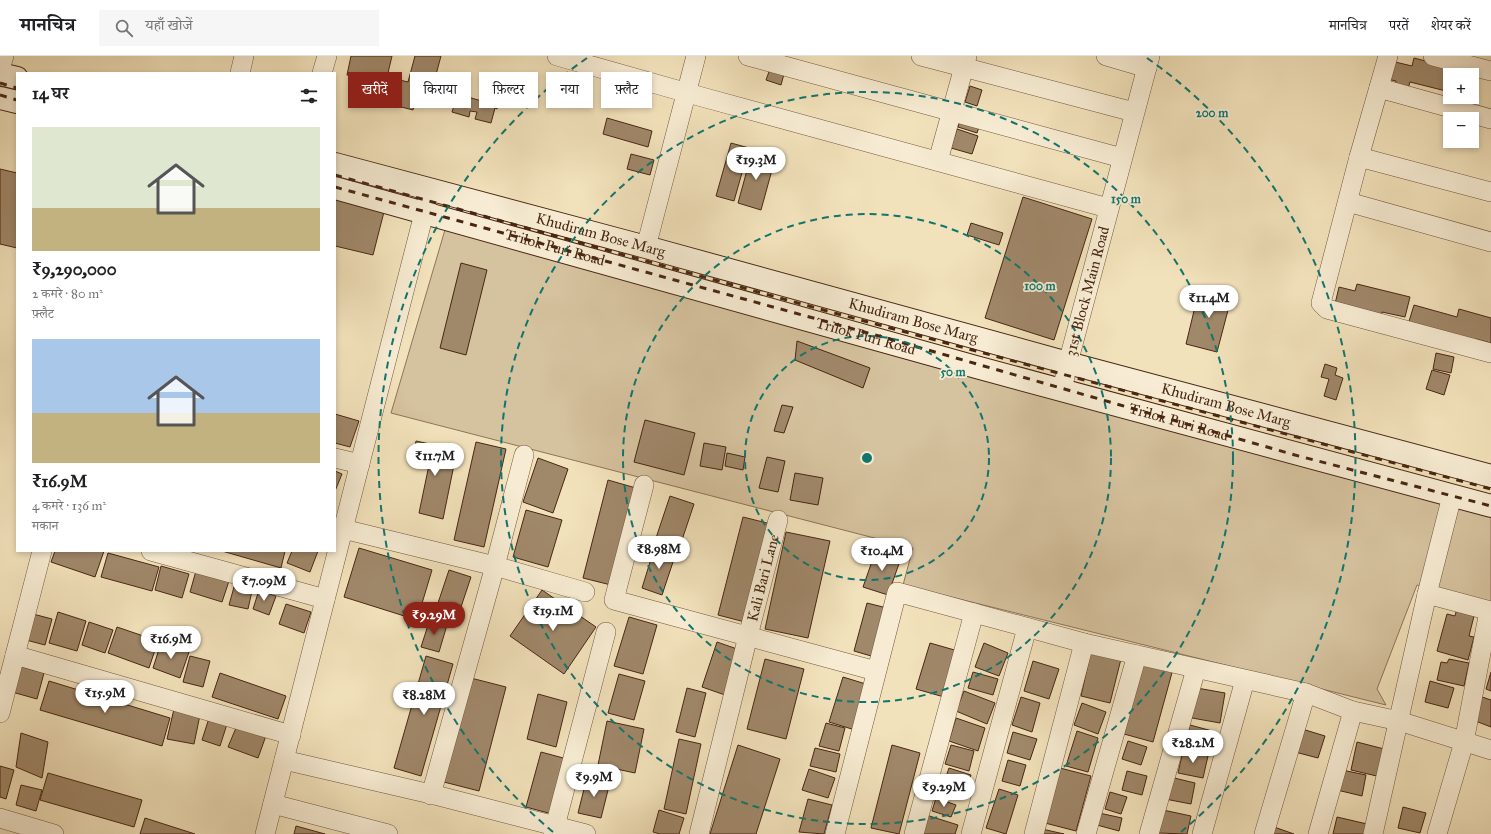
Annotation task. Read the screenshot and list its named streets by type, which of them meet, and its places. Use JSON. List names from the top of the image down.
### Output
{
  "streets": {
    "street": [
      "Khudiram Bose Marg",
      "Trilok Puri Road",
      "31st Block Main Road",
      "Kali Bari Lane"
    ]
  },
  "crossings": [
    ["Khudiram Bose Marg", "31st Block Main Road"],
    ["Trilok Puri Road", "31st Block Main Road"]
  ],
  "page": {
    "header": "मानचित्र",
    "search": "यहाँ खोजें",
    "nav": ["मानचित्र", "परतें", "शेयर करें"],
    "map_buttons": ["+", "−"],
    "chip": [
      "खरीदें",
      "किराया",
      "फ़िल्टर",
      "नया",
      "फ़्लैट"
    ],
    "heading": "14 घर",
    "list": [
      {
        "name": "₹9,290,000",
        "note": "2 कमरे · 80 m² · फ़्लैट"
      },
      {
        "name": "₹16.9M",
        "note": "4 कमरे · 136 m² · मकान"
      }
    ],
    "price": [
      "₹19.3M",
      "₹11.4M",
      "₹11.7M",
      "₹8.98M",
      "₹10.4M",
      "₹7.09M",
      "₹19.1M",
      "₹9.29M",
      "₹16.9M",
      "₹15.9M",
      "₹8.28M",
      "₹28.2M",
      "₹9.9M",
      "₹9.29M"
    ]
  },
  "rings": [
    "200 m",
    "150 m",
    "100 m",
    "50 m"
  ]
}
